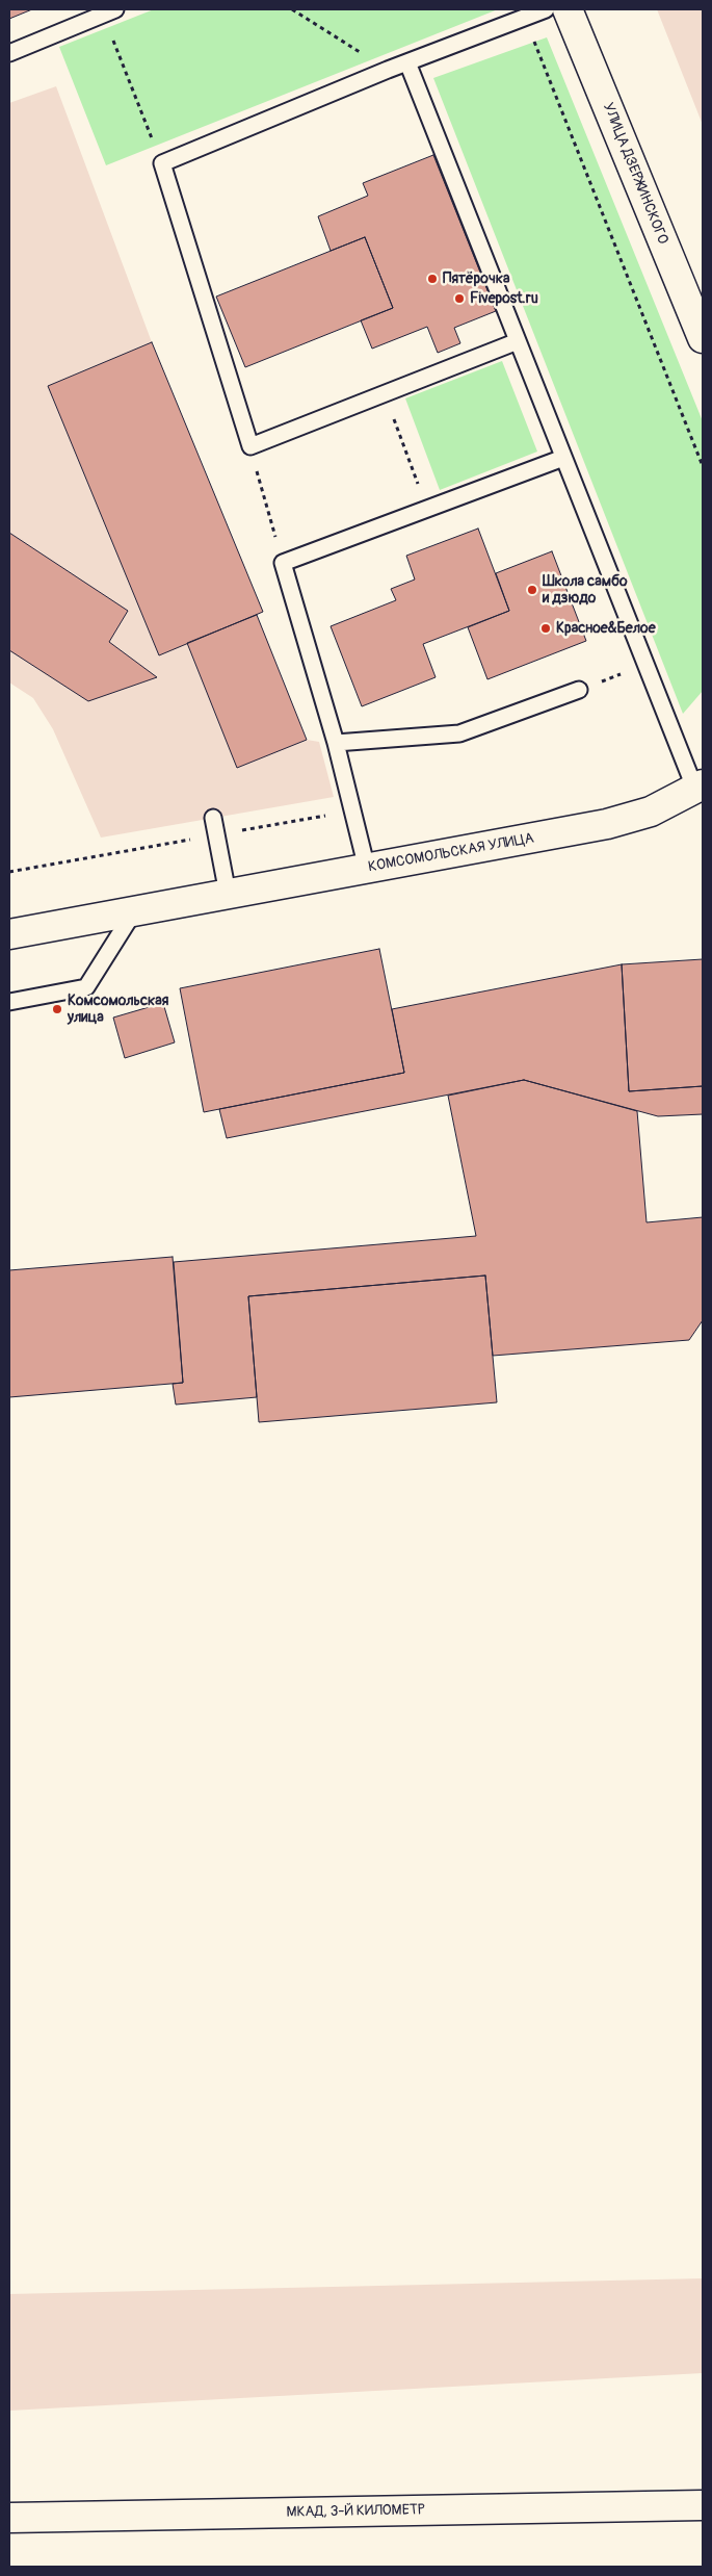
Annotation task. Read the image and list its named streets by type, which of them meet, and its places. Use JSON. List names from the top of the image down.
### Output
{
  "streets": {
    "main road": ["УЛИЦА ДЗЕРЖИНСКОГО", "КОМСОМОЛЬСКАЯ УЛИЦА", "МКАД, 3-Й КИЛОМЕТР"]
  },
  "places": [
    "Пятёрочка",
    "Fivepost.ru",
    "Школа самбо и дзюдо",
    "Красное&Белое",
    "Комсомольская улица"
  ]
}
